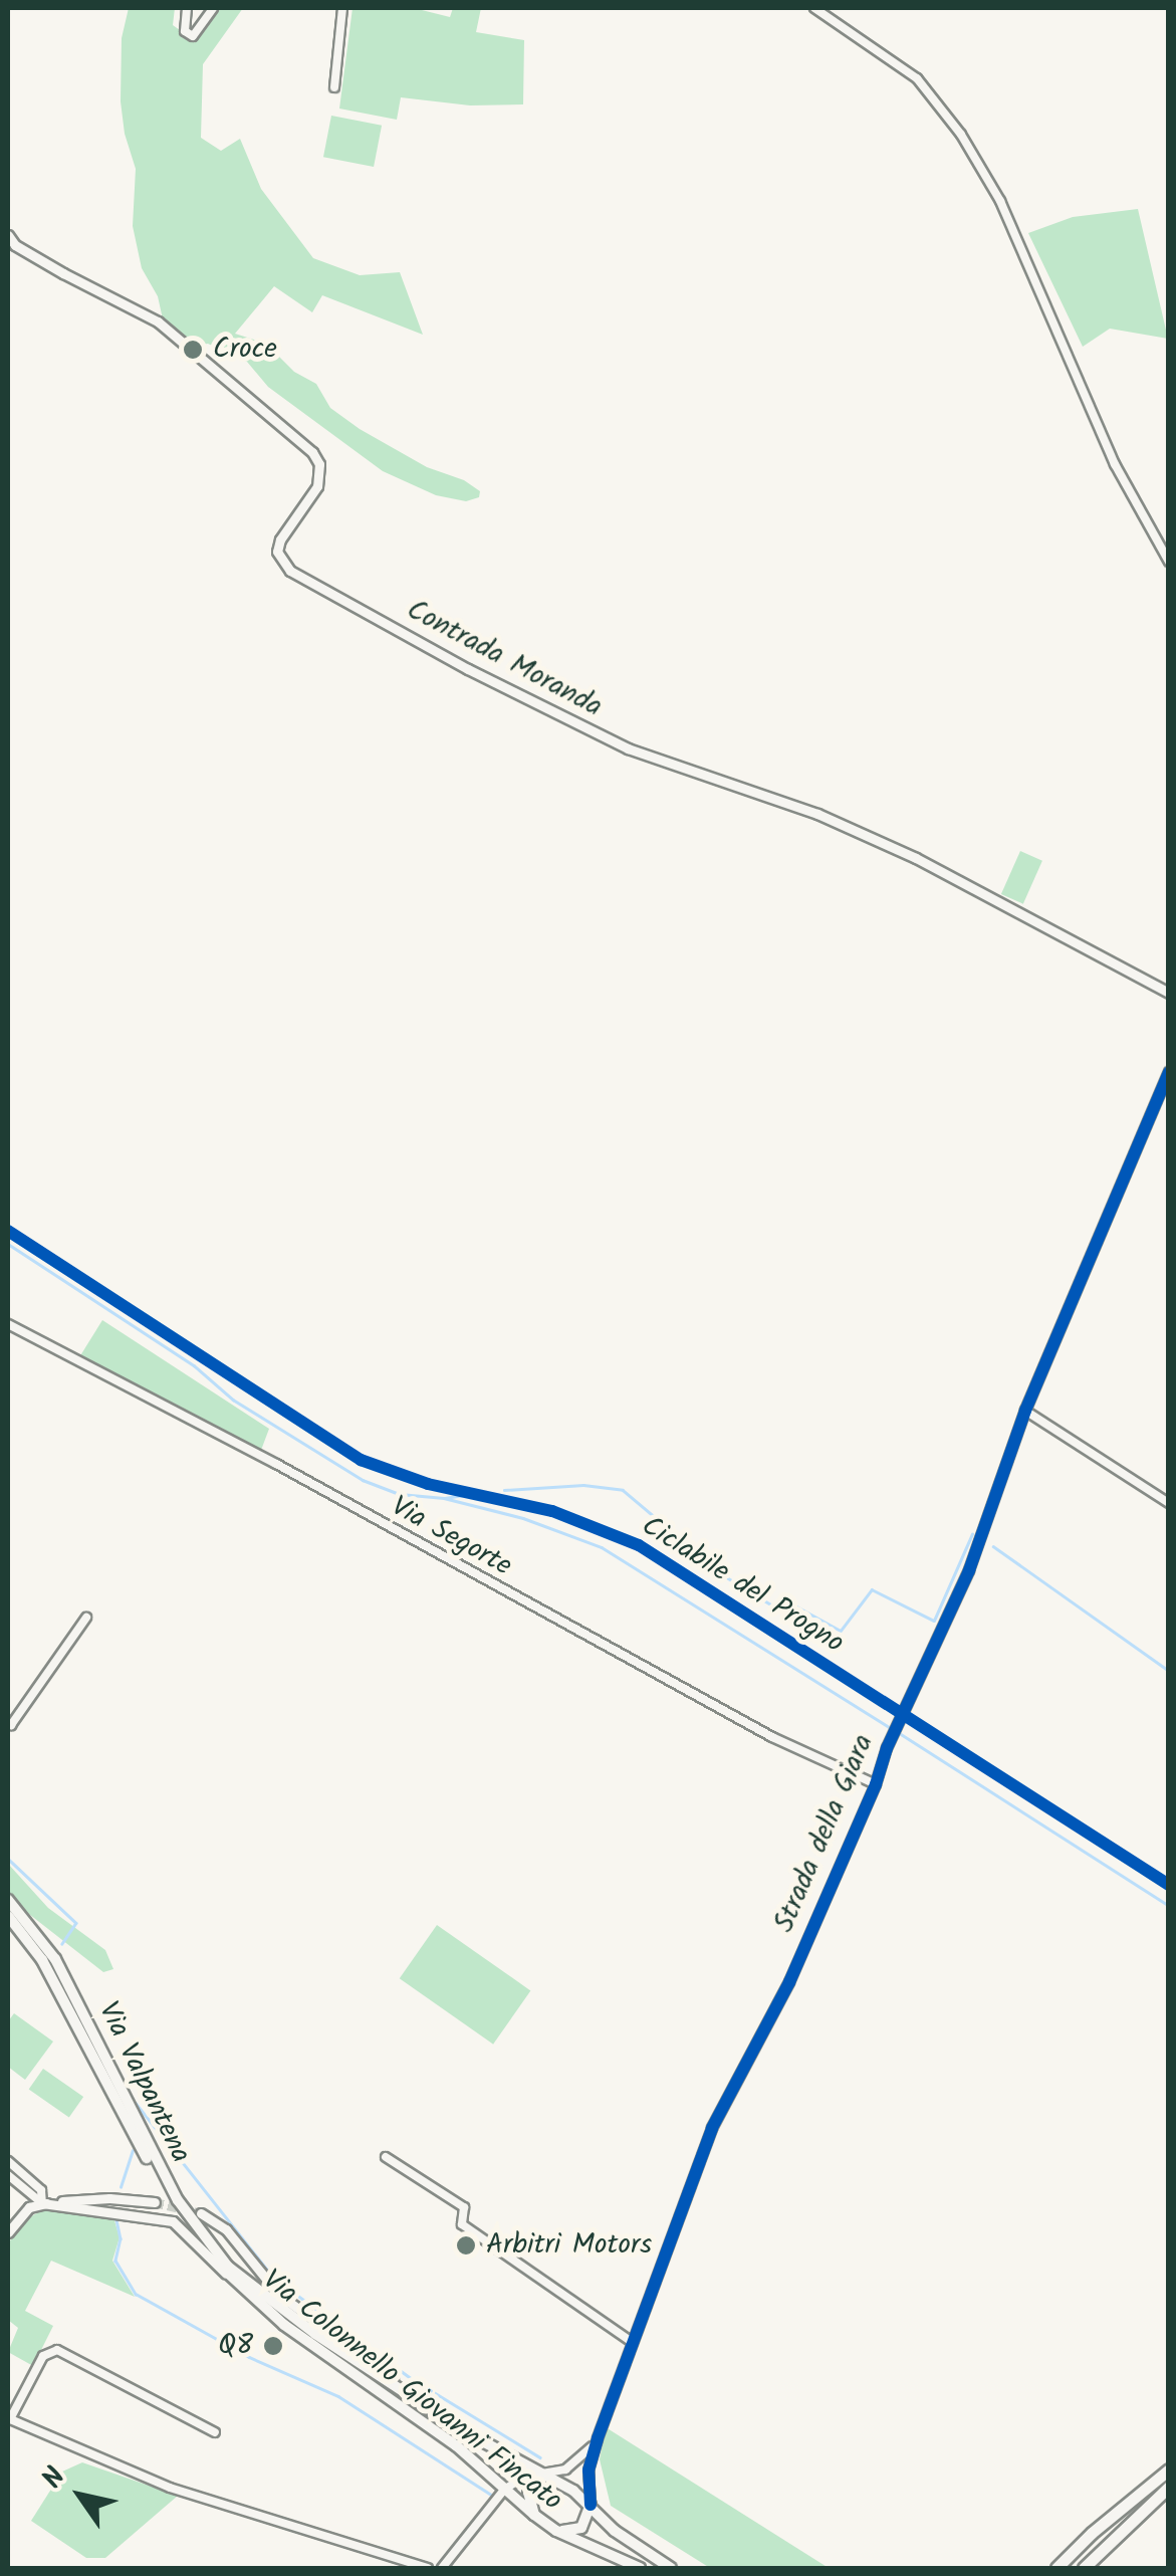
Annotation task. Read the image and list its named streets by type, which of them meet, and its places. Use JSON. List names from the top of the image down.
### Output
{
  "streets": {
    "main road": ["Via Valpantena", "Via Colonnello Giovanni Fincato"],
    "street": ["Contrada Moranda", "Via Segorte", "Strada della Giara"],
    "cycle path": ["Ciclabile del Progno"]
  },
  "crossings": [
    ["Via Segorte", "Strada della Giara"],
    ["Strada della Giara", "Via Colonnello Giovanni Fincato"],
    ["Via Valpantena", "Via Colonnello Giovanni Fincato"]
  ],
  "places": ["Croce", "Arbitri Motors", "Q8"],
  "north": "top left"
}
